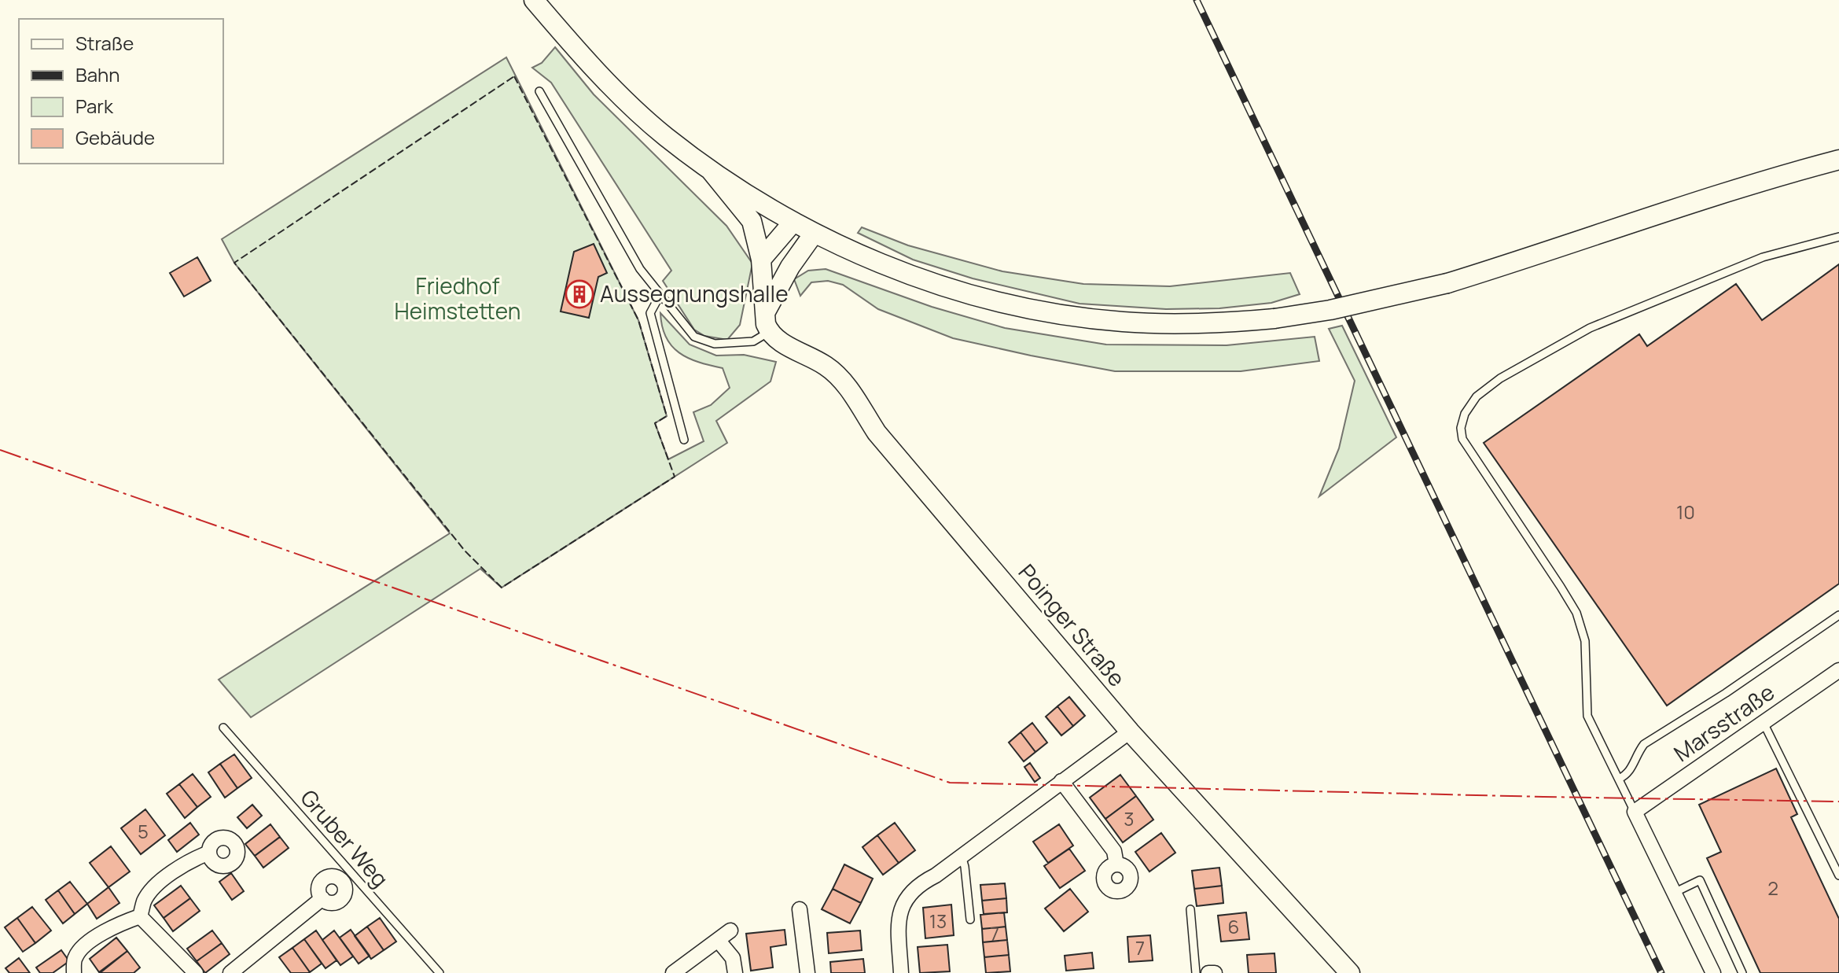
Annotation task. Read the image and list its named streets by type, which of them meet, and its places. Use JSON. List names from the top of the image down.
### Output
{
  "streets": {
    "street": ["Poinger Straße", "Marsstraße"],
    "lane": ["Gruber Weg"]
  },
  "parks": ["Friedhof Heimstetten"],
  "places": {
    "building": ["Aussegnungshalle"]
  },
  "house_numbers": [
    "10",
    "3",
    "5",
    "2",
    "13",
    "6",
    "7",
    "7"
  ],
  "legend": [
    "Straße",
    "Bahn",
    "Park",
    "Gebäude"
  ]
}
